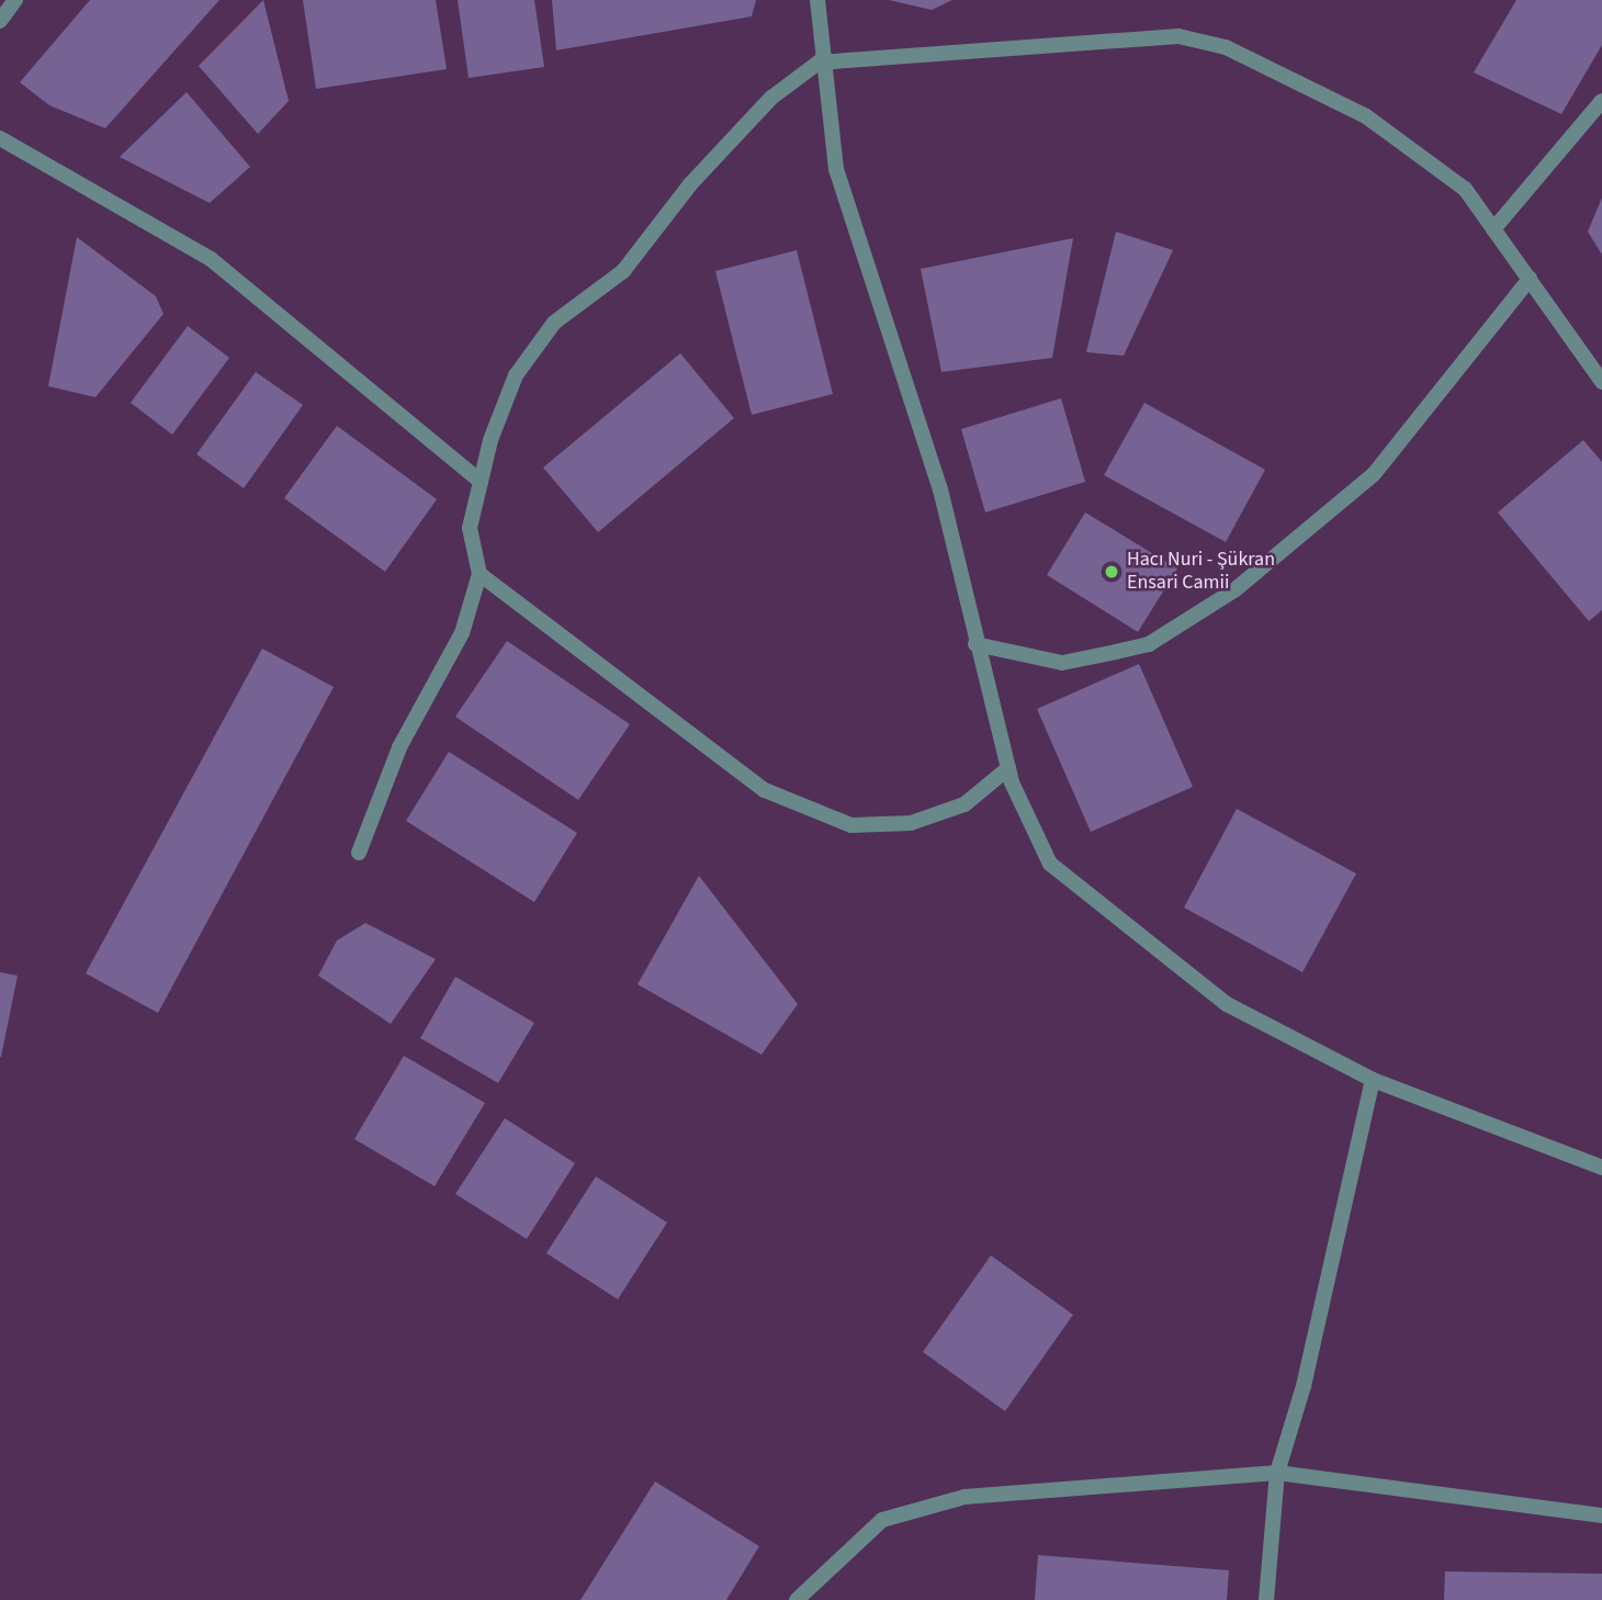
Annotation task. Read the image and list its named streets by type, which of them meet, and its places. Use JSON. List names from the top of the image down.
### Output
{
  "places": ["Hacı Nuri - Şükran Ensari Camii"]
}
